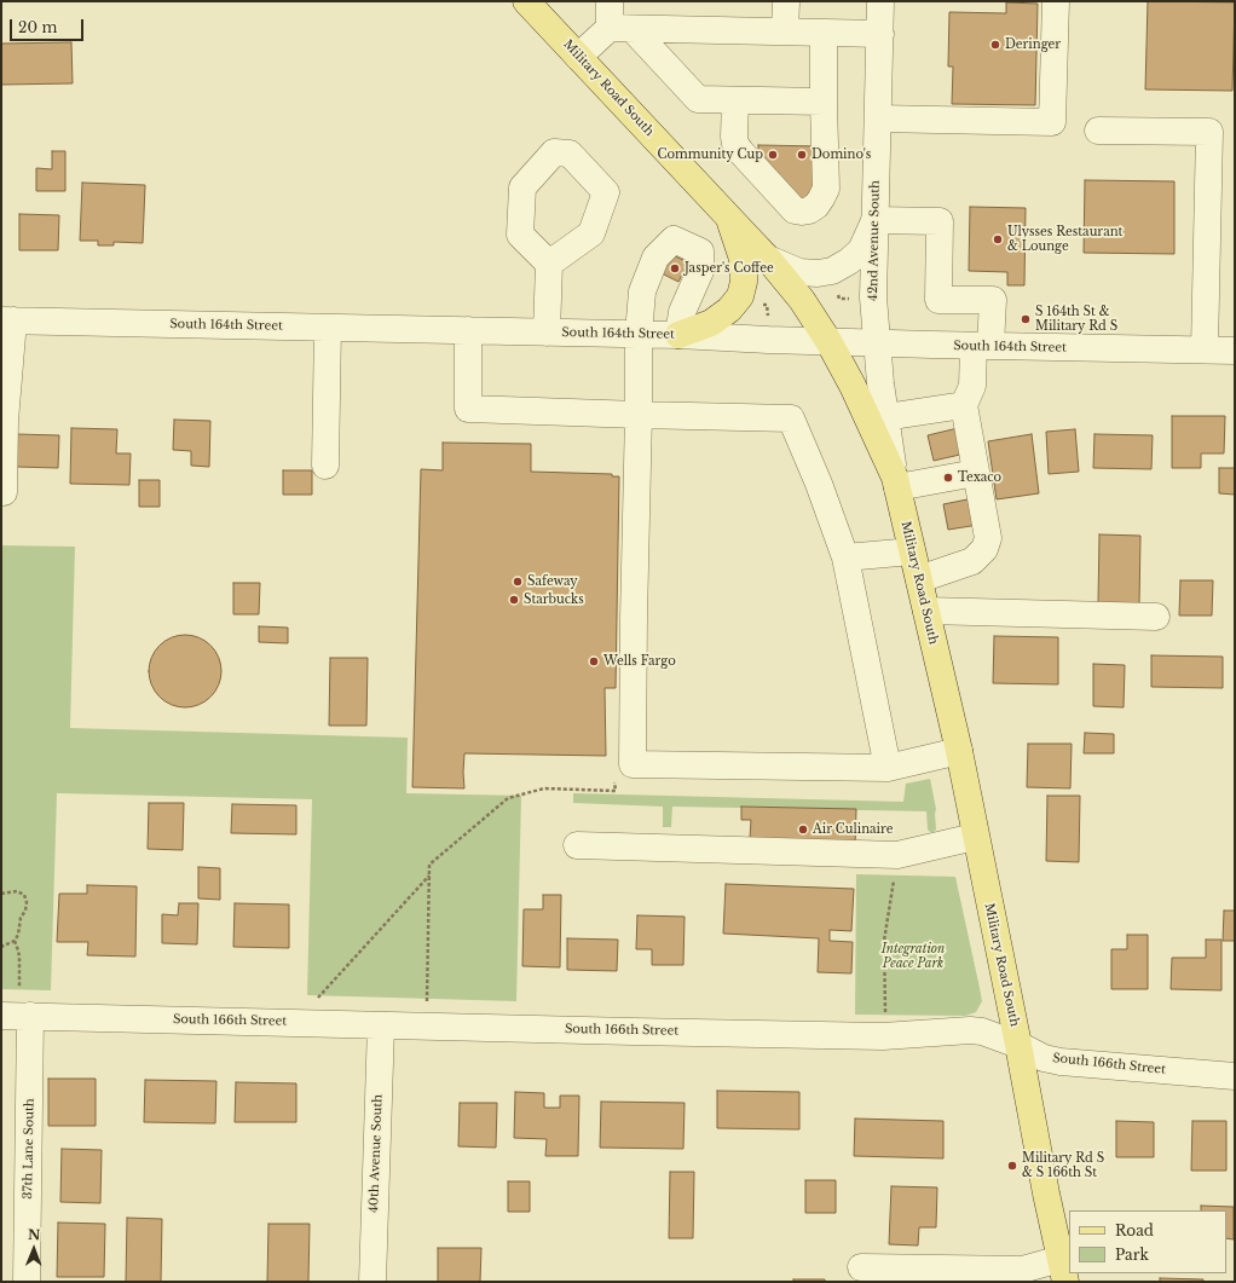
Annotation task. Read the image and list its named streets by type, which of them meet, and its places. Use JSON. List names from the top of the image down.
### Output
{
  "streets": {
    "main road": ["Military Road South"],
    "street": [
      "42nd Avenue South",
      "South 164th Street",
      "South 166th Street",
      "37th Lane South",
      "40th Avenue South"
    ]
  },
  "crossings": [
    ["Military Road South", "42nd Avenue South"],
    ["Military Road South", "South 164th Street"],
    ["Military Road South", "South 166th Street"],
    ["42nd Avenue South", "South 164th Street"],
    ["South 166th Street", "37th Lane South"],
    ["South 166th Street", "40th Avenue South"]
  ],
  "parks": ["Integration Peace Park"],
  "places": [
    "Deringer",
    "Community Cup",
    "Domino's",
    "Ulysses Restaurant & Lounge",
    "Jasper's Coffee",
    "S 164th St & Military Rd S",
    "Texaco",
    "Safeway",
    "Starbucks",
    "Wells Fargo",
    "Air Culinaire",
    "Military Rd S & S 166th St"
  ],
  "legend": ["Road", "Park"],
  "scale_bar": "20 m",
  "north": "top"
}
